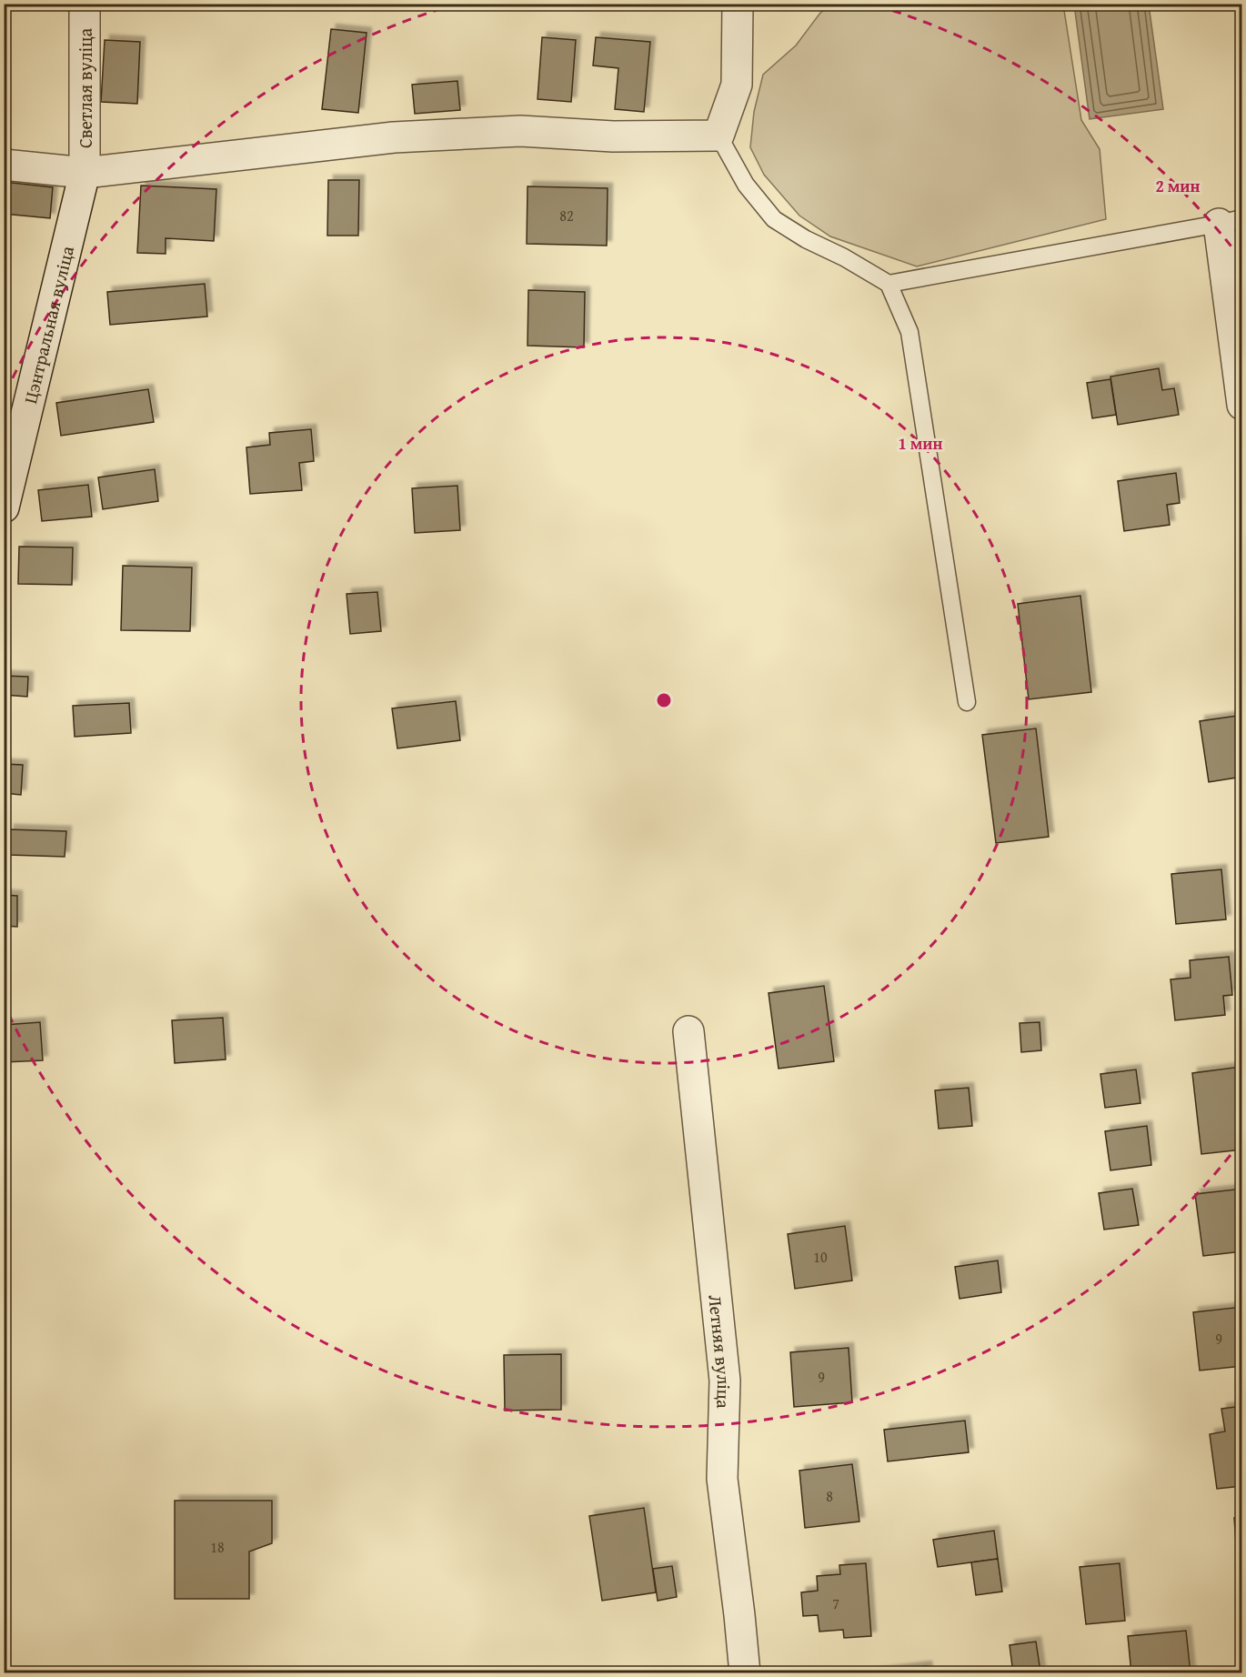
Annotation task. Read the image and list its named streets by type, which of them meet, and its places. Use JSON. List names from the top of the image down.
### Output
{
  "streets": {
    "street": ["Светлая вуліца", "Цэнтральная вуліца", "Летняя вуліца"]
  },
  "crossings": [
    ["Светлая вуліца", "Цэнтральная вуліца"]
  ],
  "house_numbers": [
    "82",
    "10",
    "9",
    "9",
    "8",
    "18",
    "7"
  ],
  "rings": ["2 мин", "1 мин"]
}
